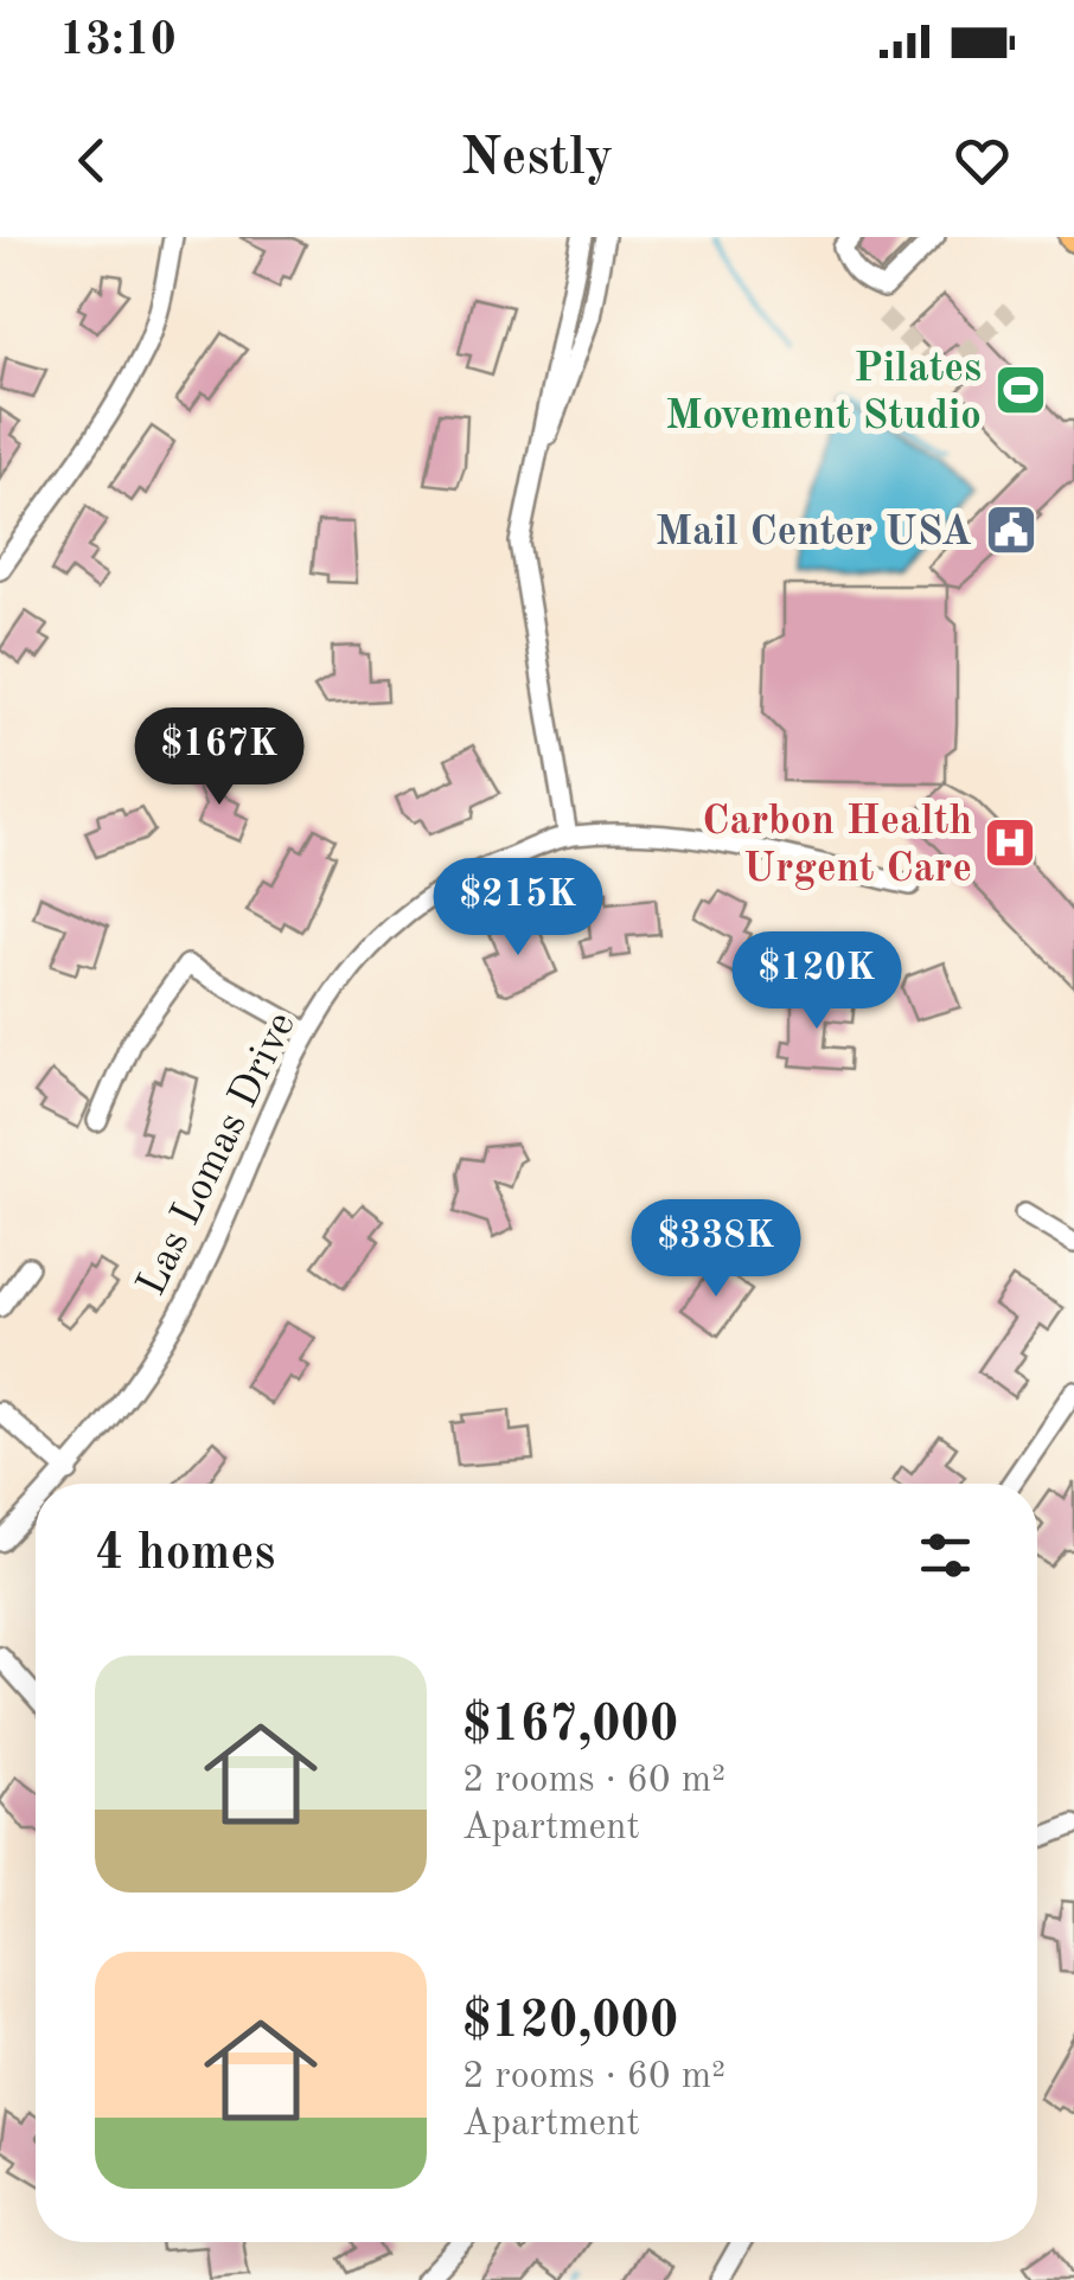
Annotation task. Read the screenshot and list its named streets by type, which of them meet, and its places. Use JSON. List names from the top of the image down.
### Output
{
  "streets": {
    "street": ["Las Lomas Drive"]
  },
  "places": {
    "sports": ["Pilates Movement Studio"],
    "public building": ["Mail Center USA"],
    "hospital": ["Carbon Health Urgent Care"]
  },
  "page": {
    "status": "13:10",
    "header": "Nestly",
    "price": [
      "$167K",
      "$215K",
      "$120K",
      "$338K"
    ],
    "heading": "4 homes",
    "list": [
      {
        "name": "$167,000",
        "note": "2 rooms · 60 m² · Apartment"
      },
      {
        "name": "$120,000",
        "note": "2 rooms · 60 m² · Apartment"
      }
    ]
  }
}
